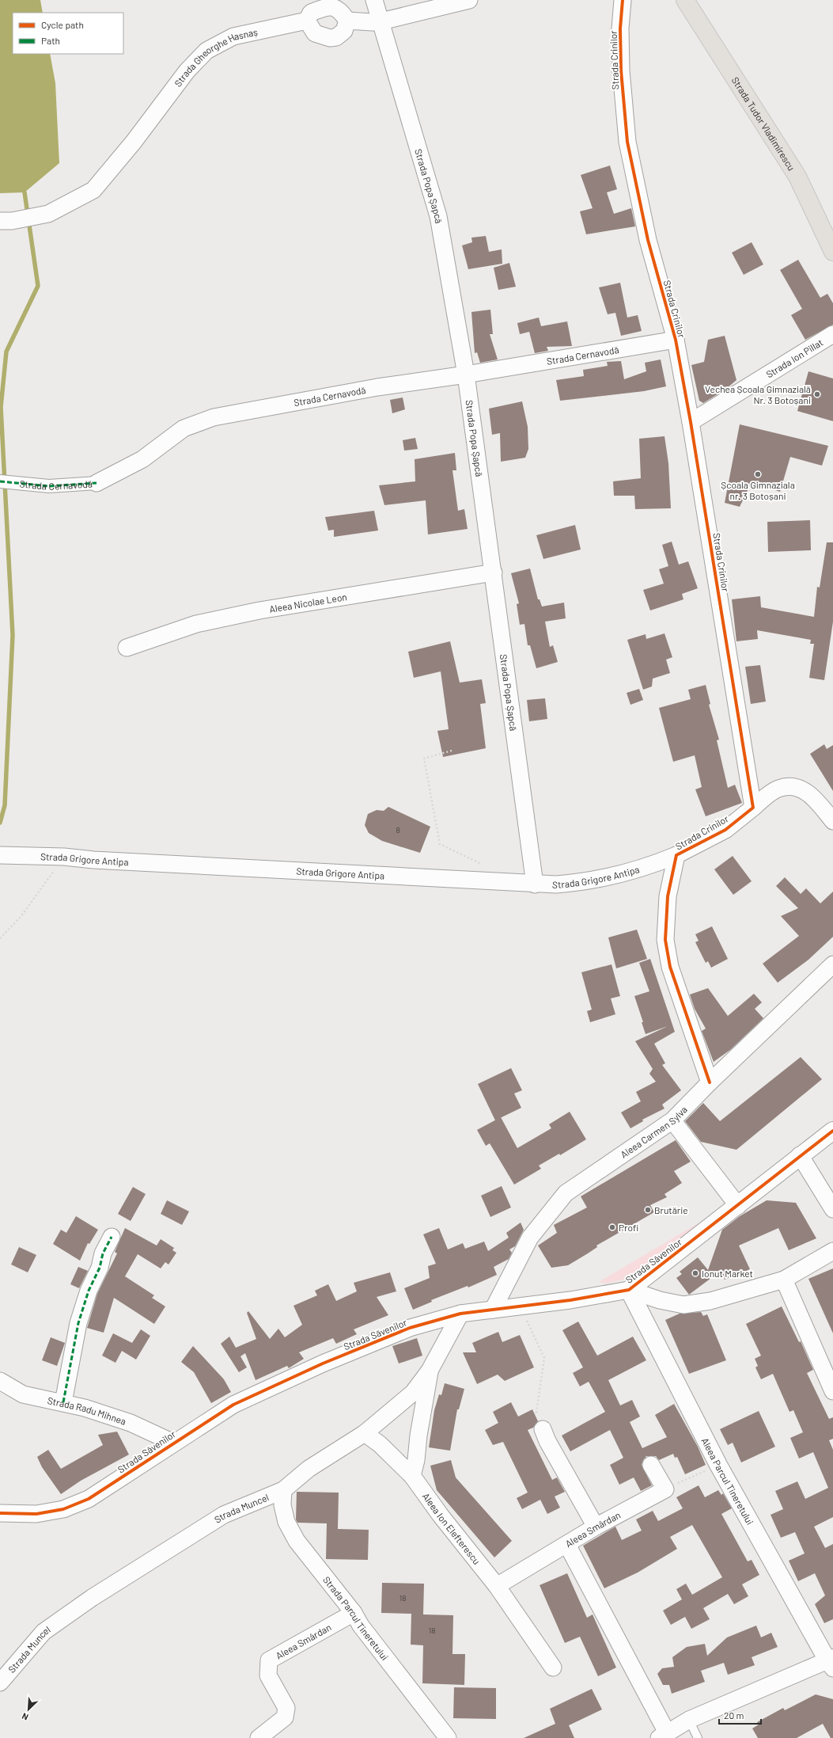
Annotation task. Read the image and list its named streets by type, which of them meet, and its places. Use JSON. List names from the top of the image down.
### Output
{
  "streets": {
    "main road": ["Strada Tudor Vladimirescu"],
    "street": [
      "Strada Gheorghe Hasnaș",
      "Strada Crinilor",
      "Strada Popa Șapcă",
      "Strada Cernavodă",
      "Strada Ion Pillat",
      "Aleea Nicolae Leon",
      "Strada Grigore Antipa",
      "Aleea Carmen Sylva",
      "Strada Săvenilor",
      "Strada Radu Mihnea",
      "Aleea Parcul Tineretului",
      "Strada Muncel",
      "Aleea Ion Elefterescu",
      "Aleea Smârdan",
      "Strada Parcul Tineretului"
    ]
  },
  "crossings": [
    ["Strada Crinilor", "Strada Cernavodă"],
    ["Strada Crinilor", "Strada Ion Pillat"],
    ["Strada Crinilor", "Strada Grigore Antipa"],
    ["Strada Crinilor", "Aleea Carmen Sylva"],
    ["Strada Popa Șapcă", "Strada Cernavodă"],
    ["Strada Popa Șapcă", "Aleea Nicolae Leon"],
    ["Strada Popa Șapcă", "Strada Grigore Antipa"],
    ["Aleea Carmen Sylva", "Strada Săvenilor"],
    ["Strada Săvenilor", "Strada Radu Mihnea"],
    ["Strada Săvenilor", "Aleea Parcul Tineretului"],
    ["Strada Săvenilor", "Strada Muncel"],
    ["Strada Muncel", "Aleea Ion Elefterescu"],
    ["Strada Muncel", "Strada Parcul Tineretului"],
    ["Aleea Ion Elefterescu", "Aleea Smârdan"],
    ["Aleea Smârdan", "Strada Parcul Tineretului"]
  ],
  "places": [
    "Vechea Școala Gimnazială Nr. 3 Botoșani",
    "Școala Gimnaziala nr. 3 Botoșani",
    "Brutărie",
    "Profi",
    "Ionut Market"
  ],
  "house_numbers": ["8", "18", "18"],
  "legend": ["Cycle path", "Path"],
  "scale_bar": "20 m",
  "north": "bottom left"
}
